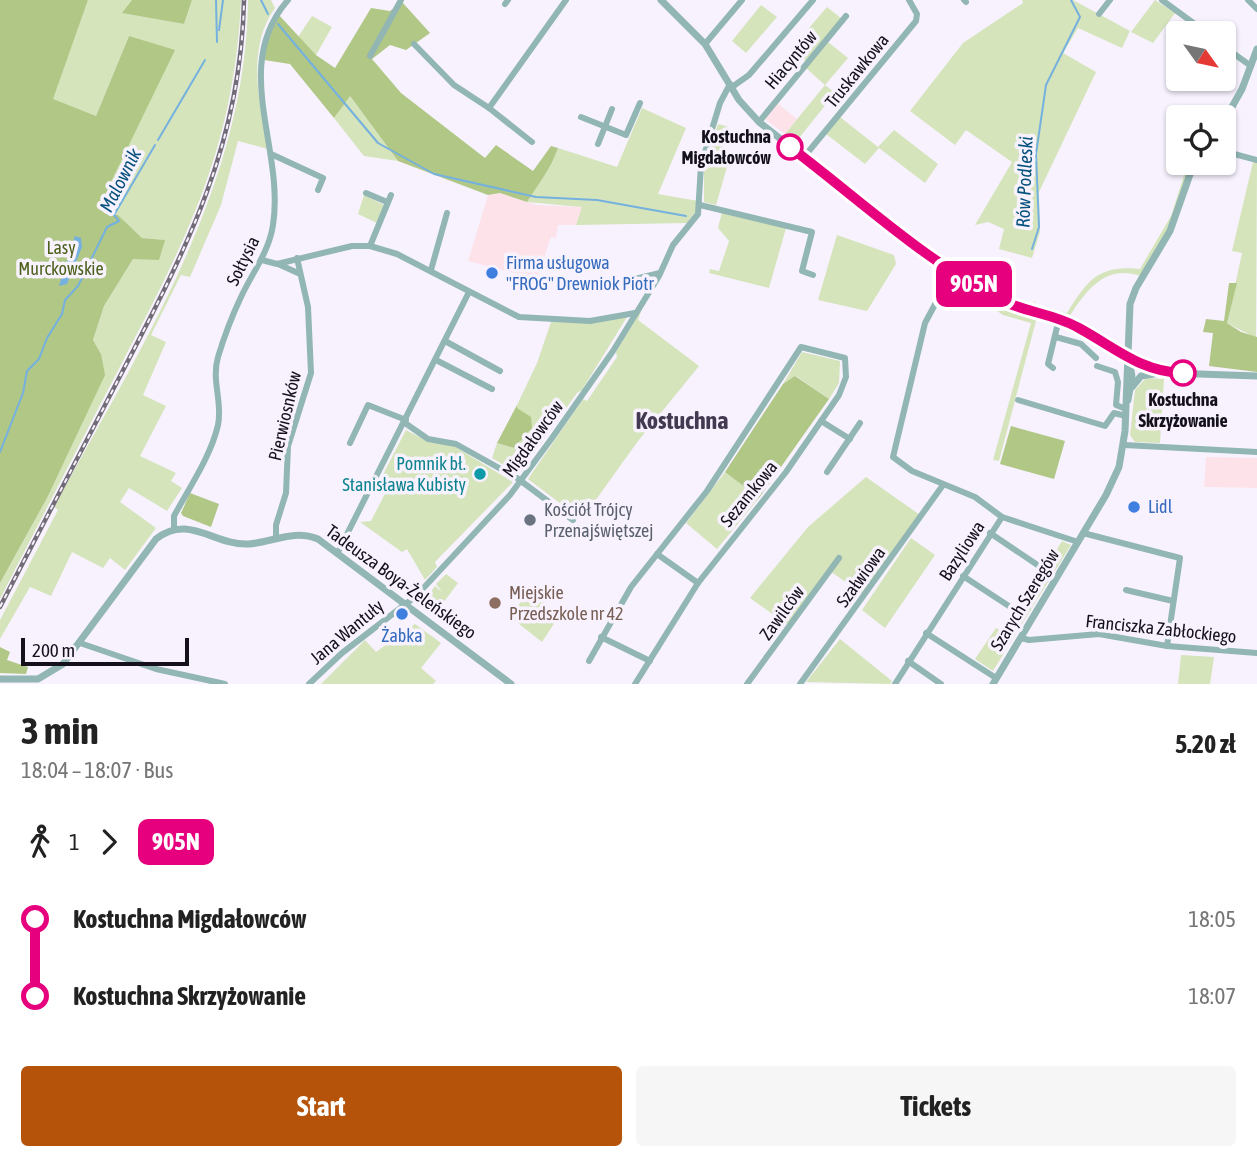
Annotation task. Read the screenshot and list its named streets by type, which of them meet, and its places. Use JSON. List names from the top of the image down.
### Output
{
  "streets": {
    "street": [
      "Hiacyntów",
      "Truskawkowa",
      "Sołtysia",
      "Pierwiosnków",
      "Migdałowców",
      "Sezamkowa",
      "Bazyliowa",
      "Szałwiowa",
      "Tadeusza Boya-Żeleńskiego",
      "Szarych Szeregów",
      "Zawilców",
      "Franciszka Zabłockiego",
      "Jana Wantuły"
    ]
  },
  "crossings": [
    ["Sołtysia", "Tadeusza Boya-Żeleńskiego"],
    ["Pierwiosnków", "Tadeusza Boya-Żeleńskiego"],
    ["Migdałowców", "Tadeusza Boya-Żeleńskiego"],
    ["Migdałowców", "Jana Wantuły"],
    ["Bazyliowa", "Szarych Szeregów"],
    ["Tadeusza Boya-Żeleńskiego", "Jana Wantuły"],
    ["Szarych Szeregów", "Franciszka Zabłockiego"]
  ],
  "districts": ["Kostuchna"],
  "water": ["Malownik", "Rów Podleski"],
  "parks": ["Lasy Murckowskie"],
  "places": [
    "Kostuchna Migdałowców",
    "Firma usługowa \"FROG\" Drewniok Piotr",
    "Kostuchna Skrzyżowanie",
    "Pomnik bł. Stanisława Kubisty",
    "Lidl",
    "Kościół Trójcy Przenajświętszej",
    "Miejskie Przedszkole nr 42",
    "Żabka"
  ],
  "lines": ["bus line 905N"],
  "scale_bar": "200 m",
  "north": "bottom right",
  "page": {
    "on_map": "905N",
    "scale": "200 m",
    "heading": ["3 min", "18:04 – 18:07 · Bus", "5.20 zł"],
    "legs": ["1", "905N"],
    "list": [
      {
        "name": "Kostuchna Migdałowców",
        "value": "18:05"
      },
      {
        "name": "Kostuchna Skrzyżowanie",
        "value": "18:07"
      }
    ],
    "buttons": ["Start", "Tickets"]
  }
}
